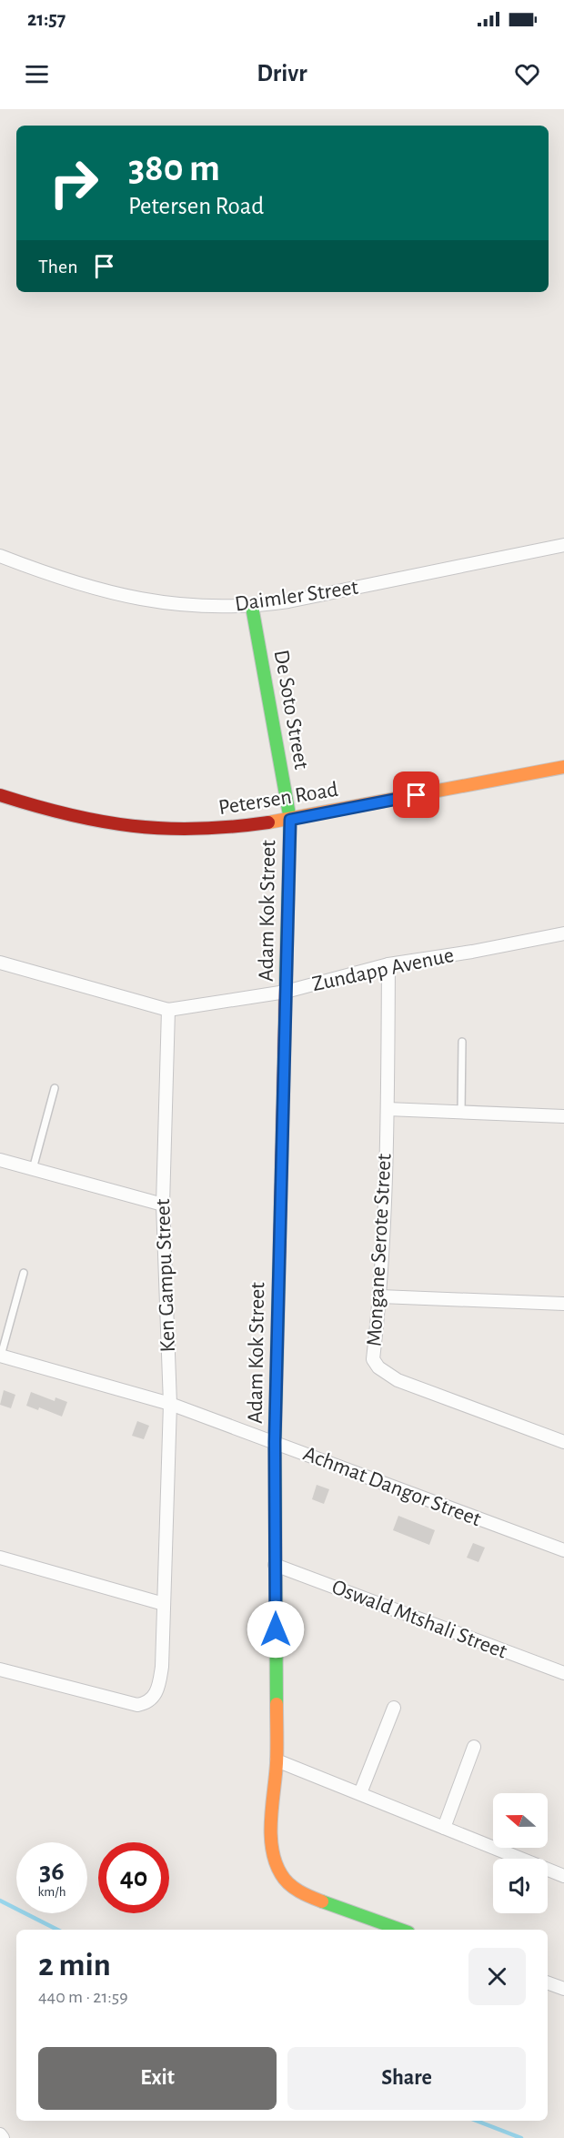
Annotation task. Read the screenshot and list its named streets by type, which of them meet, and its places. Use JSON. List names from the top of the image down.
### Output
{
  "streets": {
    "street": [
      "Daimler Street",
      "De Soto Street",
      "Petersen Road",
      "Adam Kok Street",
      "Zundapp Avenue",
      "Mongane Serote Street",
      "Ken Gampu Street",
      "Achmat Dangor Street",
      "Oswald Mtshali Street"
    ]
  },
  "crossings": [
    ["Daimler Street", "De Soto Street"],
    ["De Soto Street", "Petersen Road"],
    ["De Soto Street", "Adam Kok Street"],
    ["Petersen Road", "Adam Kok Street"],
    ["Adam Kok Street", "Zundapp Avenue"],
    ["Adam Kok Street", "Achmat Dangor Street"],
    ["Adam Kok Street", "Oswald Mtshali Street"],
    ["Zundapp Avenue", "Mongane Serote Street"],
    ["Zundapp Avenue", "Ken Gampu Street"],
    ["Ken Gampu Street", "Achmat Dangor Street"]
  ],
  "north": "left",
  "page": {
    "status": "21:57",
    "header": "Drivr",
    "turn": ["380 m", "Petersen Road"],
    "then": "Then",
    "speed": "36 km/h",
    "limit": "40",
    "heading": ["2 min", "440 m · 21:59"],
    "buttons": ["Exit", "Share"]
  }
}
